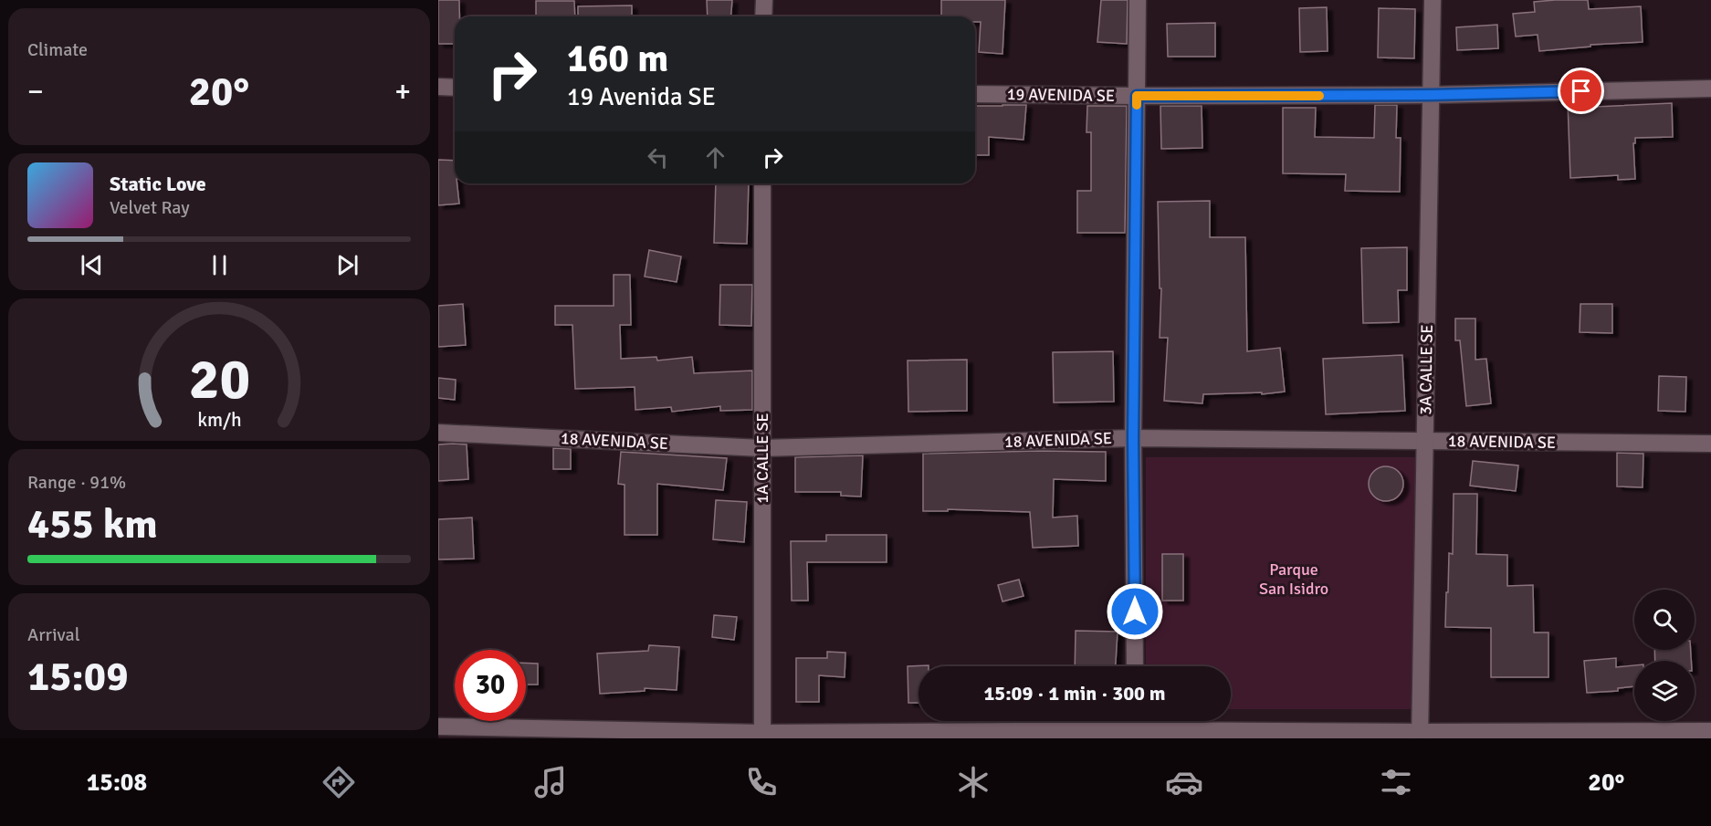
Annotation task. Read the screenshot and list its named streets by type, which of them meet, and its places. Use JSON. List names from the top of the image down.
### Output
{
  "streets": {
    "street": [
      "19 AVENIDA SE",
      "3A CALLE SE",
      "18 AVENIDA SE",
      "1A CALLE SE"
    ]
  },
  "crossings": [
    ["19 AVENIDA SE", "3A CALLE SE"],
    ["3A CALLE SE", "18 AVENIDA SE"],
    ["18 AVENIDA SE", "1A CALLE SE"]
  ],
  "parks": ["Parque San Isidro"],
  "page": {
    "tile": [
      "Climate",
      ["Range · 91%", "455 km"],
      ["Arrival", "15:09"]
    ],
    "turn": ["160 m", "19 Avenida SE"],
    "heat": ["−", "20°", "+"],
    "song": ["Static Love", "Velvet Ray"],
    "limit": "30",
    "trip": "15:09 · 1 min · 300 m",
    "tabs": ["15:08", "20°"],
    "gauge": ["20", "km/h"]
  }
}
